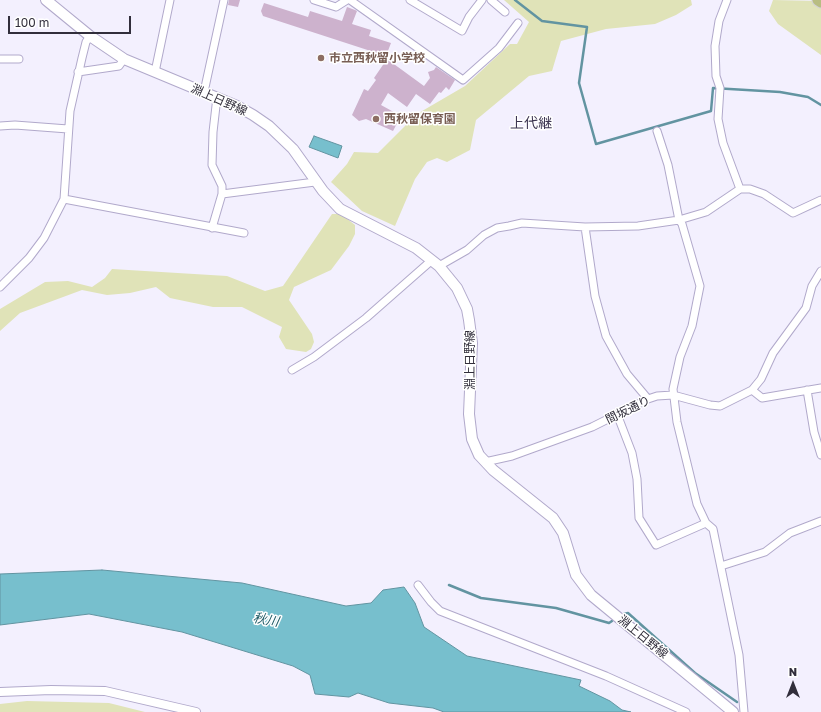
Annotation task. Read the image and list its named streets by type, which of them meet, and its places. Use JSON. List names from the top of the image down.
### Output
{
  "streets": {
    "main road": ["淵上日野線"],
    "street": ["間坂通り"]
  },
  "crossings": [
    ["淵上日野線", "間坂通り"]
  ],
  "districts": ["上代継"],
  "water": ["秋川"],
  "places": ["市立西秋留小学校", "西秋留保育園"],
  "scale_bar": "100 m",
  "north": "top"
}
